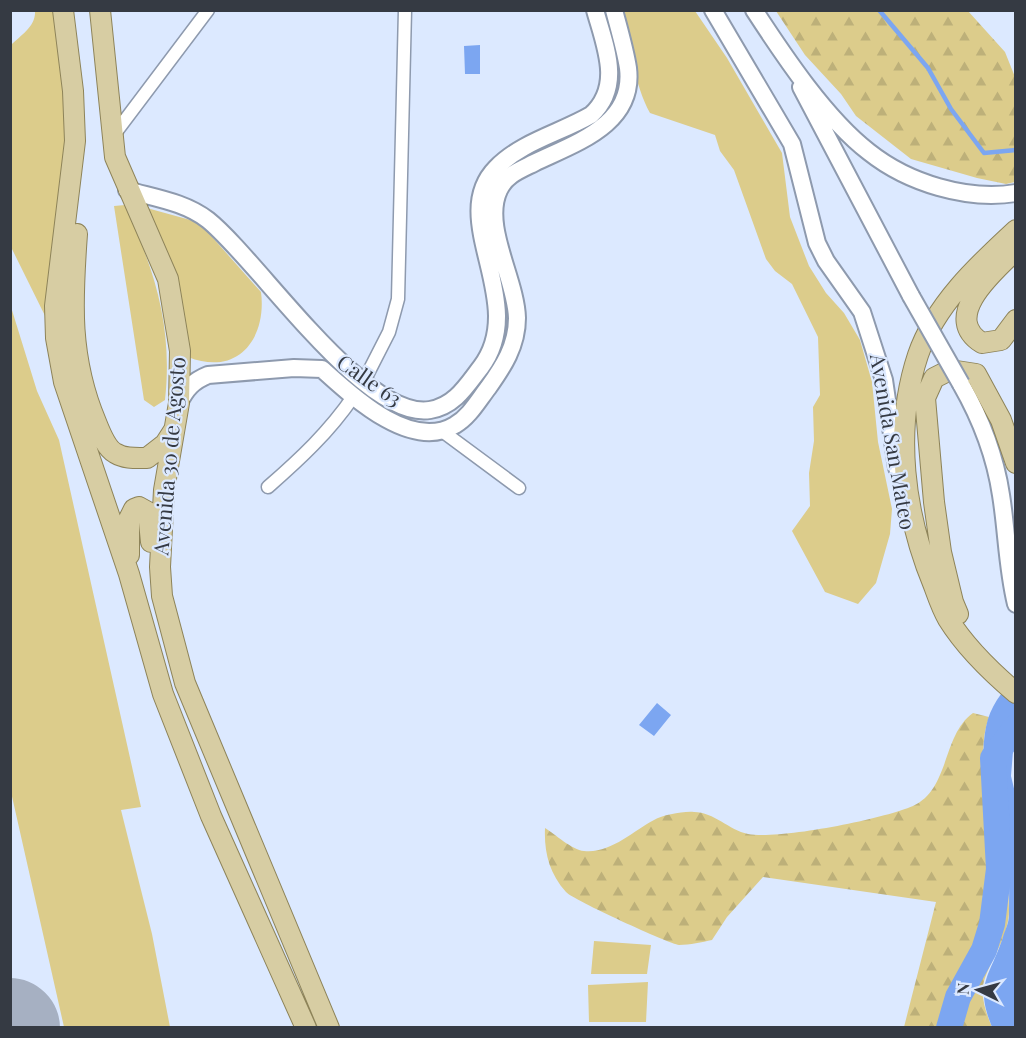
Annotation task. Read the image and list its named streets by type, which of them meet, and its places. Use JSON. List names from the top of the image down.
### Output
{
  "streets": {
    "main road": ["Avenida 30 de Agosto"],
    "street": ["Calle 63", "Avenida San Mateo"]
  },
  "crossings": [
    ["Calle 63", "Avenida 30 de Agosto"]
  ],
  "north": "left"
}
